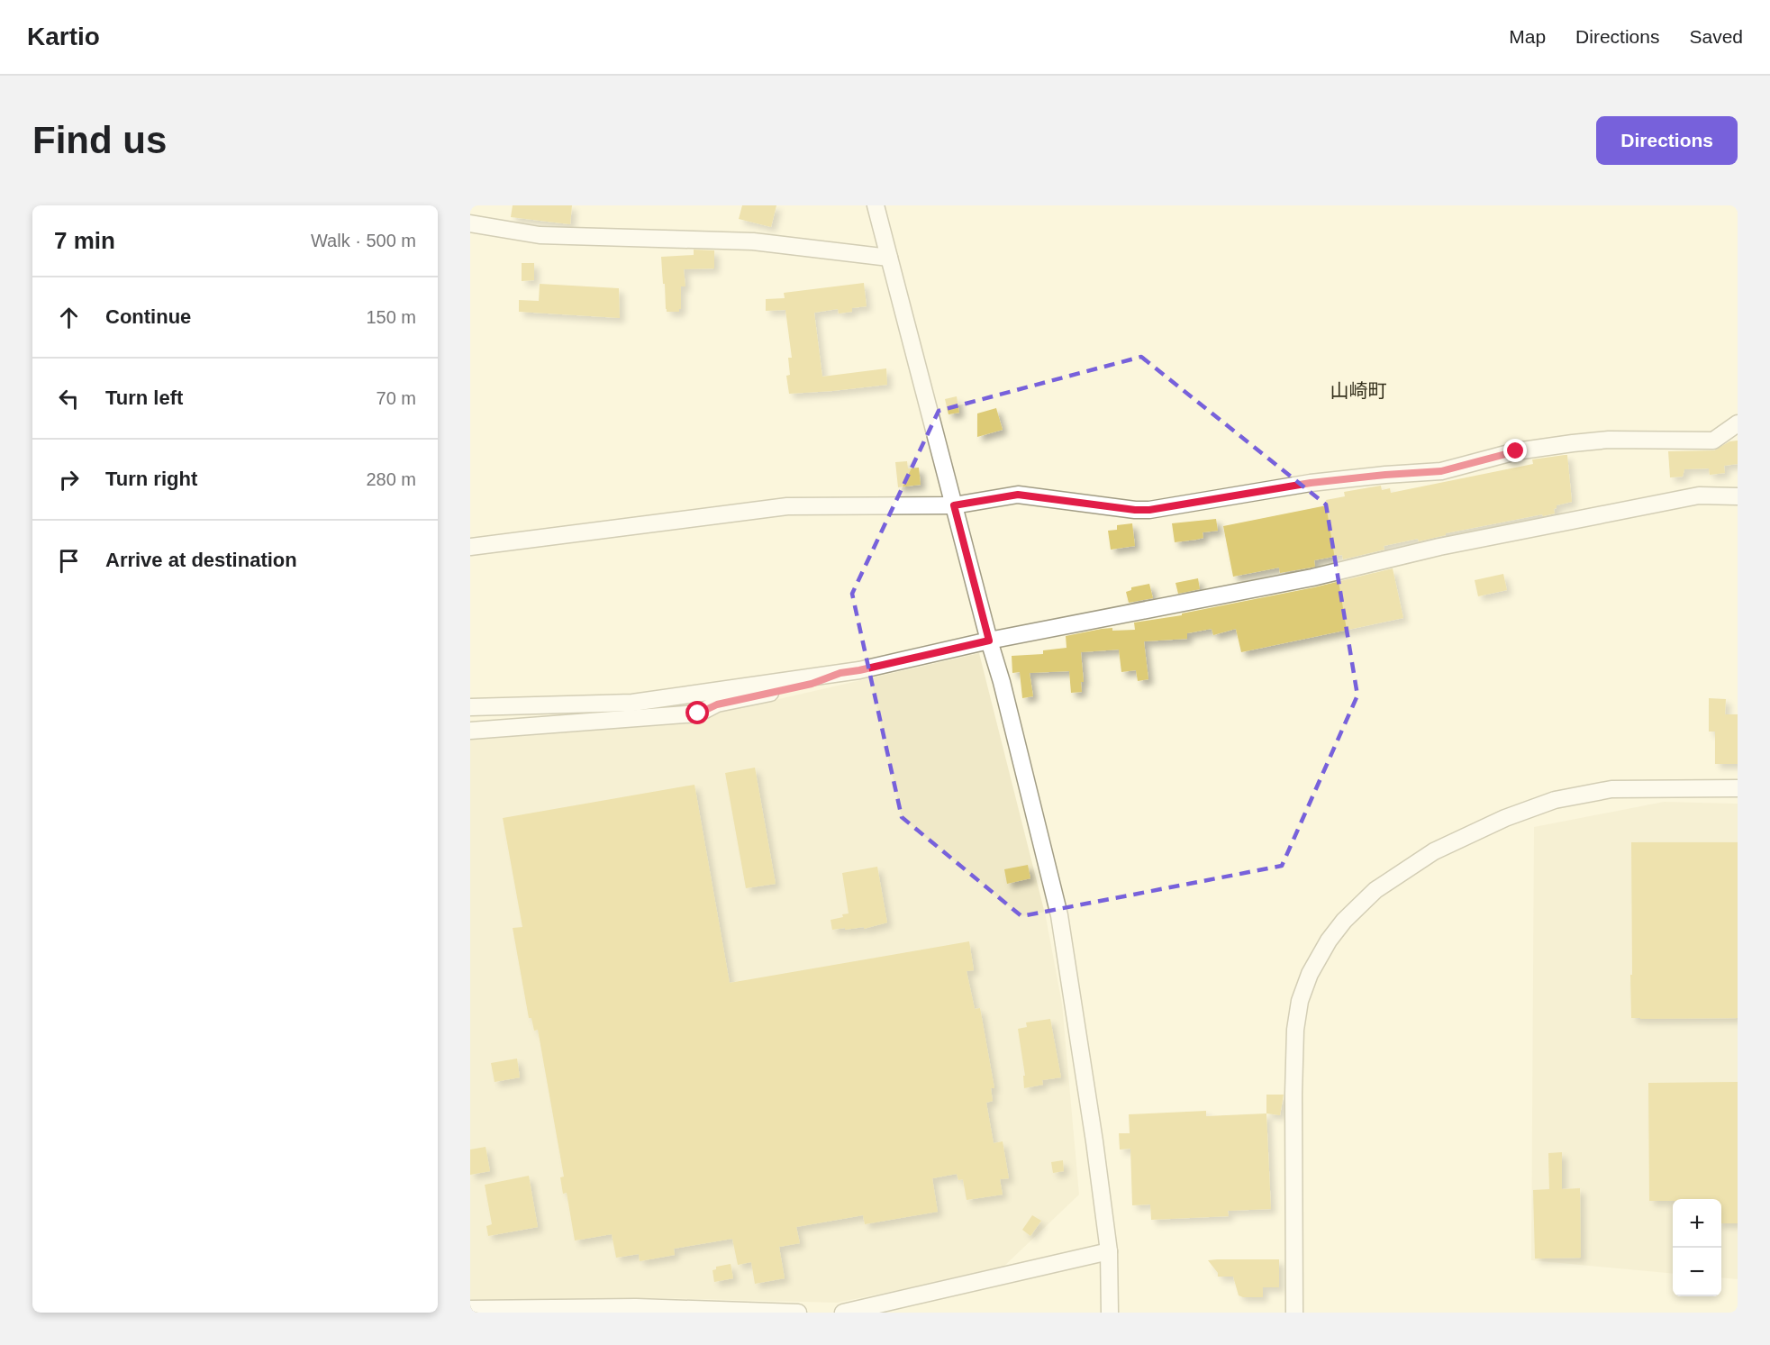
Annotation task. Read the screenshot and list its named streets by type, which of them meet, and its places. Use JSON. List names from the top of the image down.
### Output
{
  "districts": ["山崎町"],
  "page": {
    "header": "Kartio",
    "nav": ["Map", "Directions", "Saved"],
    "buttons": "Directions",
    "title": "Find us",
    "heading": ["7 min", "Walk · 500 m"],
    "list": [
      ["Continue", "150 m"],
      ["Turn left", "70 m"],
      ["Turn right", "280 m"],
      "Arrive at destination"
    ],
    "map_buttons": ["+", "−"]
  }
}
